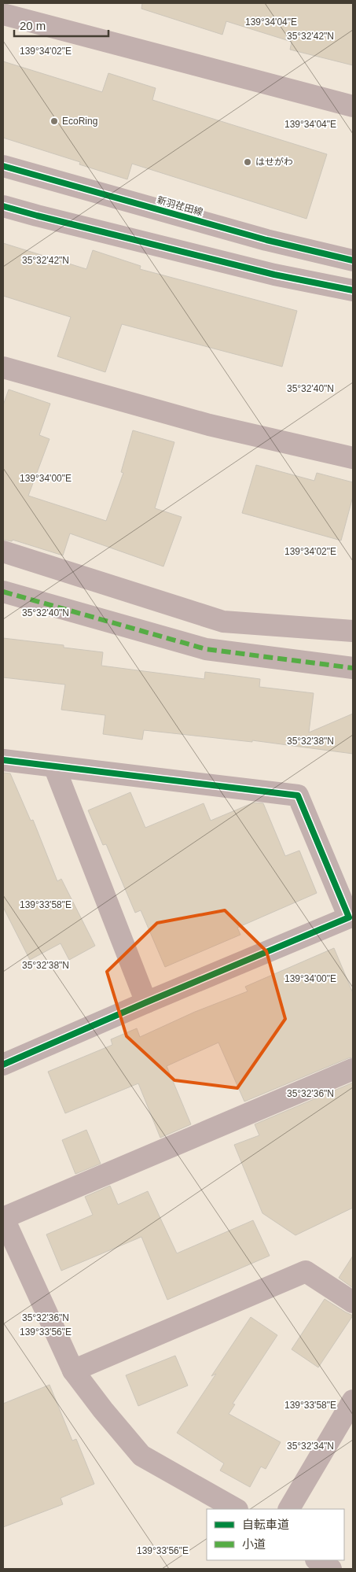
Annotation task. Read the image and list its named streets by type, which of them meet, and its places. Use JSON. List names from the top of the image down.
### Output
{
  "streets": {
    "street": ["新羽荏田線"]
  },
  "places": ["EcoRing", "はせがわ"],
  "legend": ["自転車道", "小道"],
  "scale_bar": "20 m",
  "coordinates": [
    "139°34'04\"E",
    "35°32'42\"N",
    "139°34'02\"E",
    "35°32'40\"N",
    "139°34'00\"E",
    "35°32'38\"N",
    "139°33'58\"E",
    "35°32'36\"N",
    "139°33'56\"E",
    "35°32'34\"N"
  ]
}
